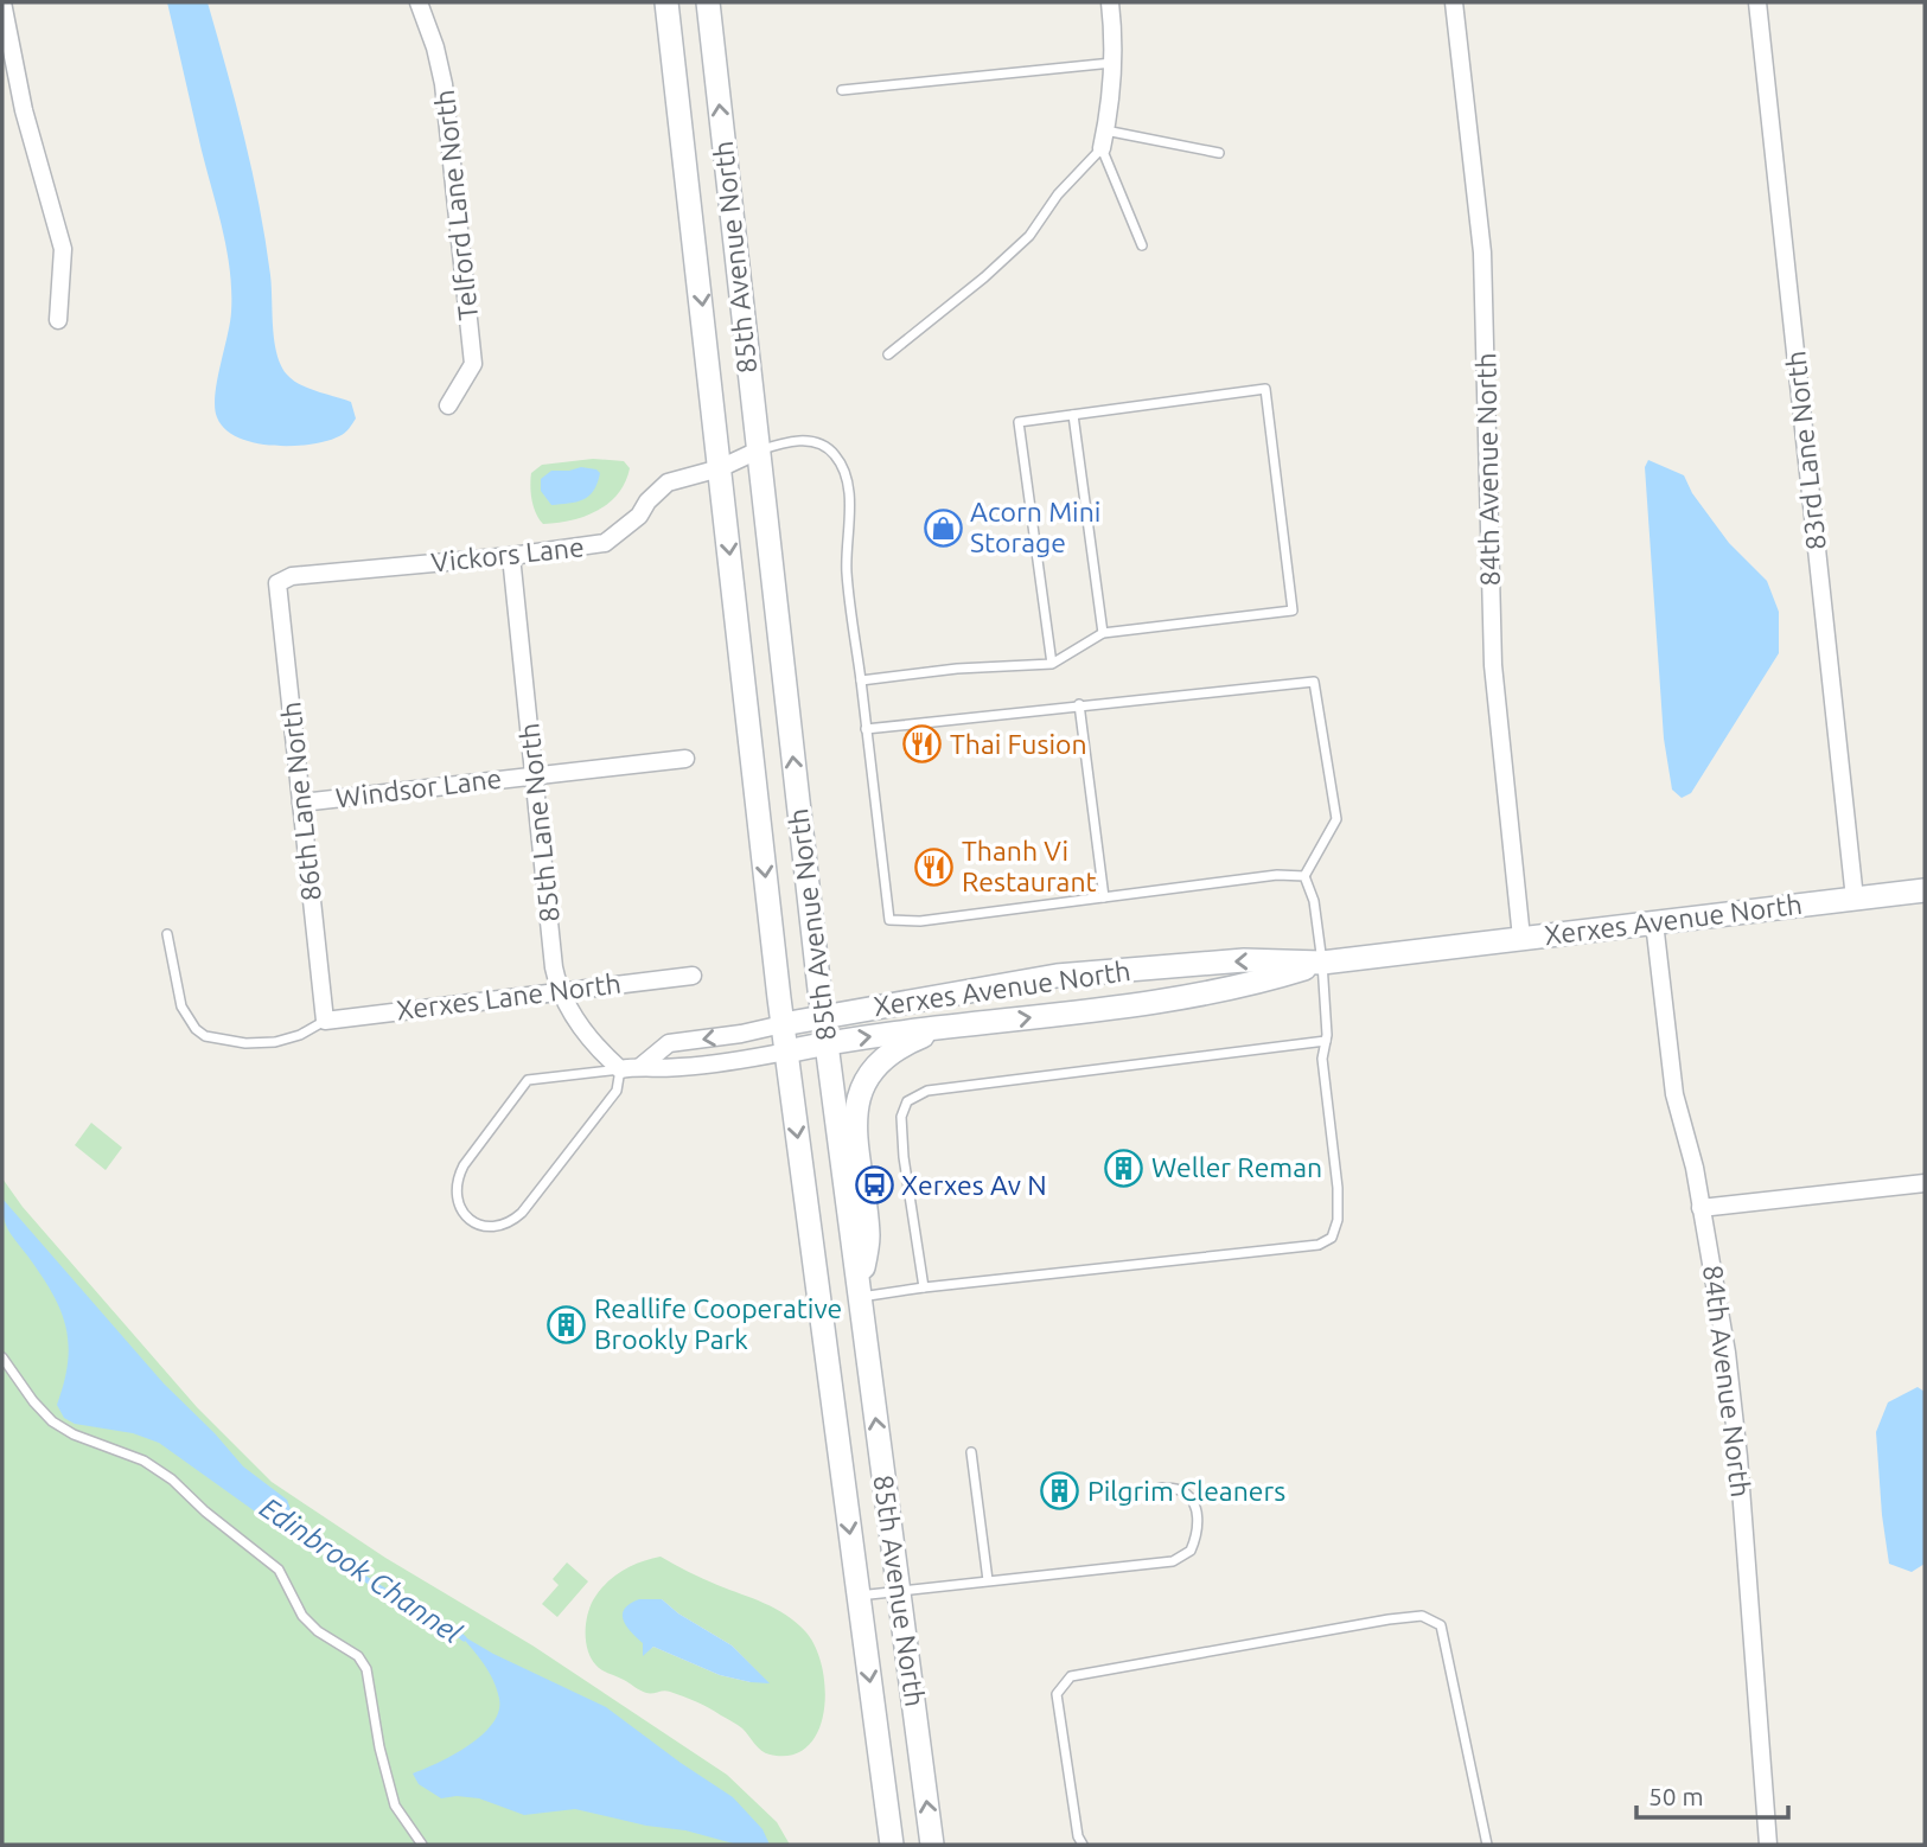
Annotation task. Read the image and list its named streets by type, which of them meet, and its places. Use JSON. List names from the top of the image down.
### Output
{
  "streets": {
    "main road": ["85th Avenue North", "Xerxes Avenue North"],
    "street": [
      "Telford Lane North",
      "83rd Lane North",
      "84th Avenue North",
      "Vickors Lane",
      "Windsor Lane",
      "86th Lane North",
      "85th Lane North",
      "Xerxes Lane North"
    ]
  },
  "crossings": [
    ["85th Avenue North", "Vickors Lane"],
    ["85th Avenue North", "Xerxes Avenue North"],
    ["83rd Lane North", "Xerxes Avenue North"],
    ["84th Avenue North", "Xerxes Avenue North"],
    ["Vickors Lane", "86th Lane North"],
    ["Vickors Lane", "85th Lane North"],
    ["Windsor Lane", "86th Lane North"],
    ["Windsor Lane", "85th Lane North"],
    ["86th Lane North", "Xerxes Lane North"],
    ["85th Lane North", "Xerxes Avenue North"],
    ["85th Lane North", "Xerxes Lane North"]
  ],
  "water": ["Edinbrook Channel"],
  "places": {
    "shop": ["Acorn Mini Storage"],
    "restaurant": ["Thai Fusion", "Thanh Vi Restaurant"],
    "building": ["Weller Reman", "Reallife Cooperative Brookly Park", "Pilgrim Cleaners"],
    "bus stop": ["Xerxes Av N"]
  },
  "scale_bar": "50 m"
}
